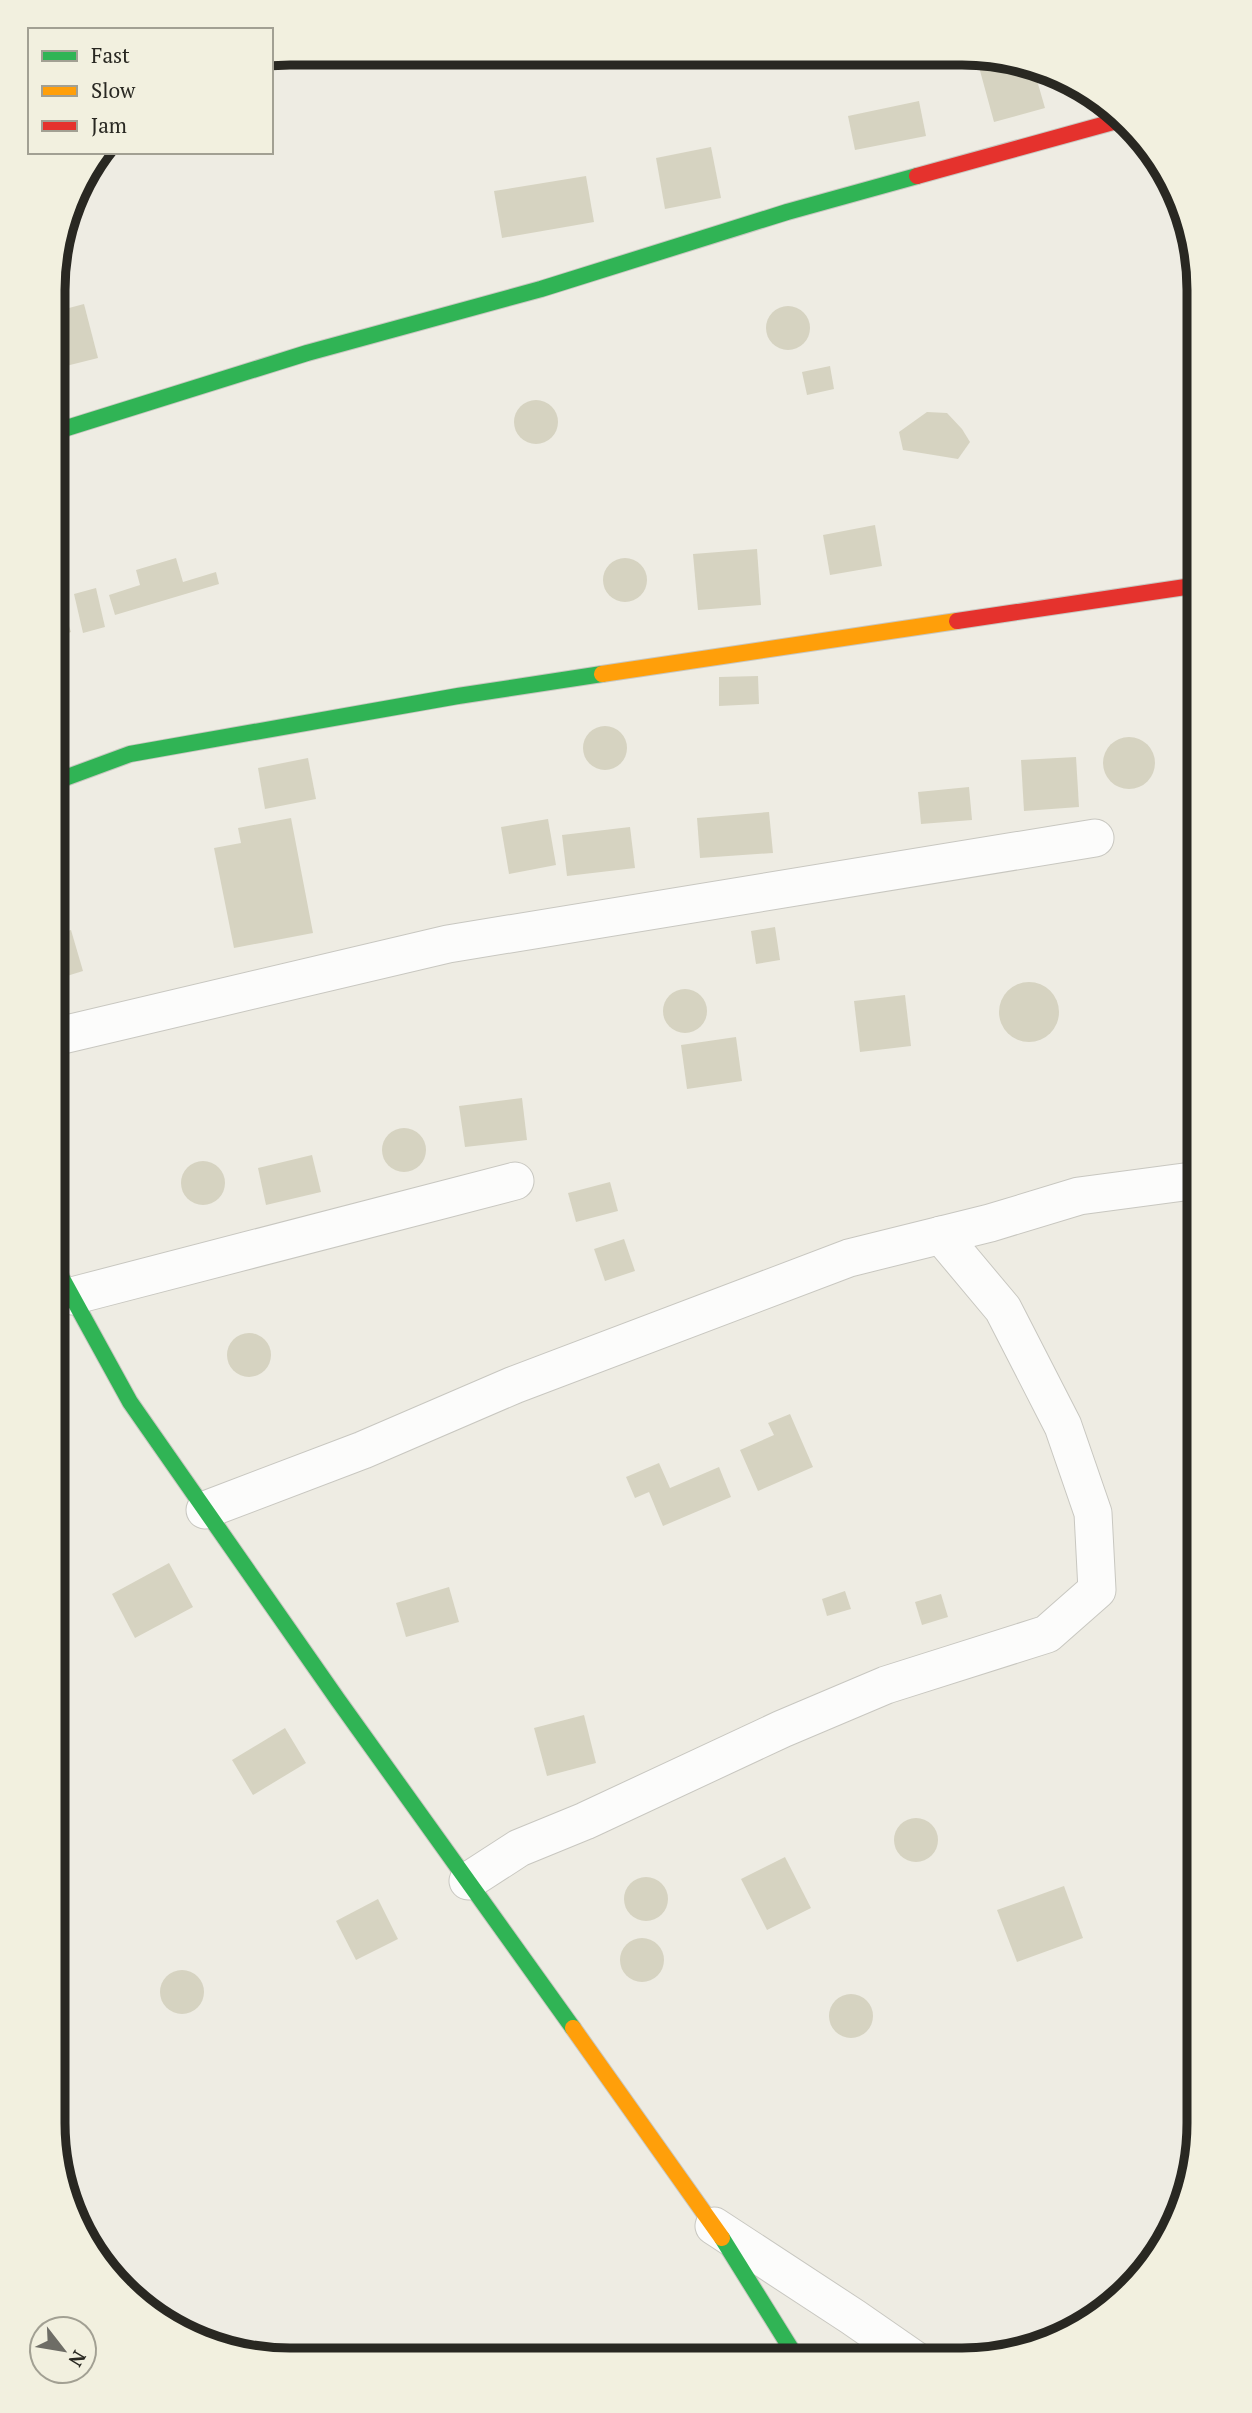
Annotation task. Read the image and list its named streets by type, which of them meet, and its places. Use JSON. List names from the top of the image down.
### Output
{
  "legend": ["Fast", "Slow", "Jam"],
  "north": "bottom right"
}
